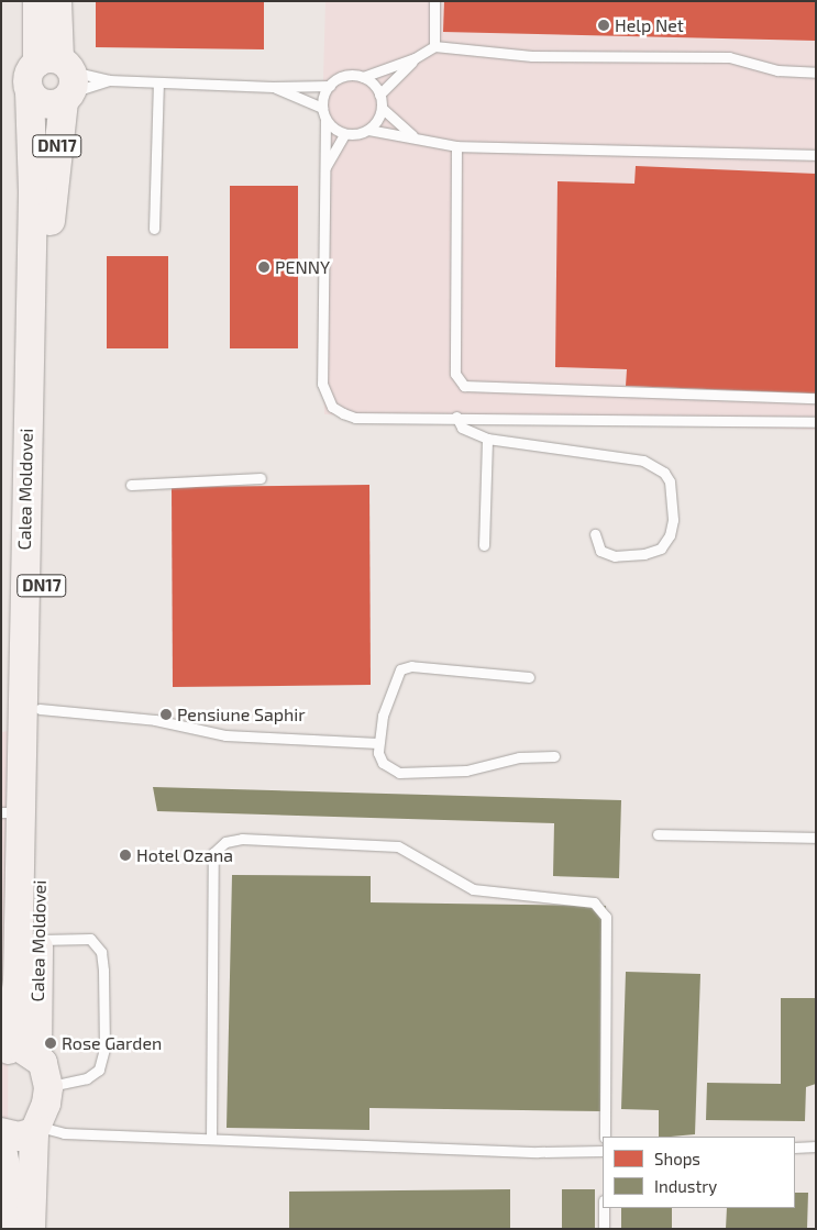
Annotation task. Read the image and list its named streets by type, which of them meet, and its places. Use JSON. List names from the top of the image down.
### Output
{
  "streets": {
    "main road": ["DN17", "Calea Moldovei"]
  },
  "places": [
    "Help Net",
    "PENNY",
    "Pensiune Saphir",
    "Hotel Ozana",
    "Rose Garden"
  ],
  "legend": ["Shops", "Industry"]
}
